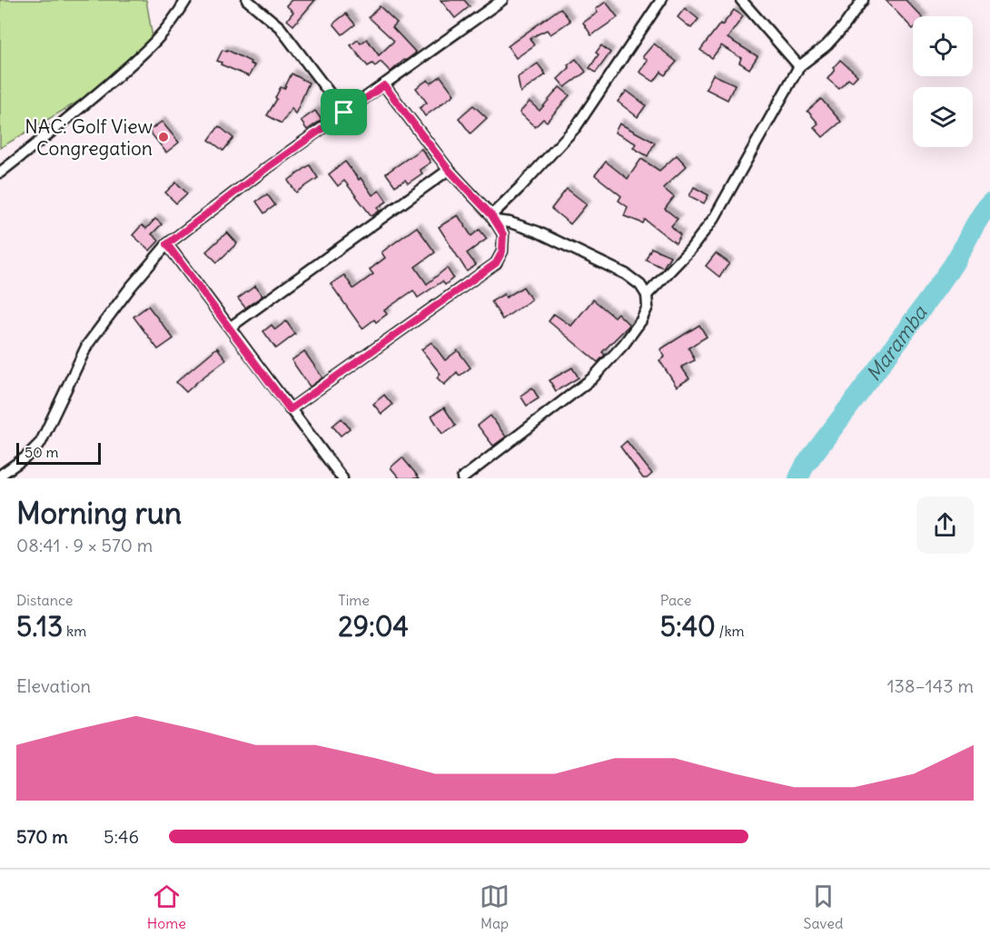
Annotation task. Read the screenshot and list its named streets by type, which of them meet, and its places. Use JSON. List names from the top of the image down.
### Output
{
  "water": ["Maramba"],
  "places": ["NAC: Golf View Congregation"],
  "scale_bar": "50 m",
  "page": {
    "scale": "50 m",
    "heading": ["Morning run", "08:41 · 9 × 570 m"],
    "stats": [
      ["Distance", "5.13 km"],
      ["Time", "29:04"],
      ["Pace", "5:40 /km"]
    ],
    "chart": ["Elevation", "138–143 m"],
    "list": [
      {
        "name": "570 m",
        "note": "5:46"
      }
    ],
    "tabs": ["Home", "Map", "Saved"]
  }
}
